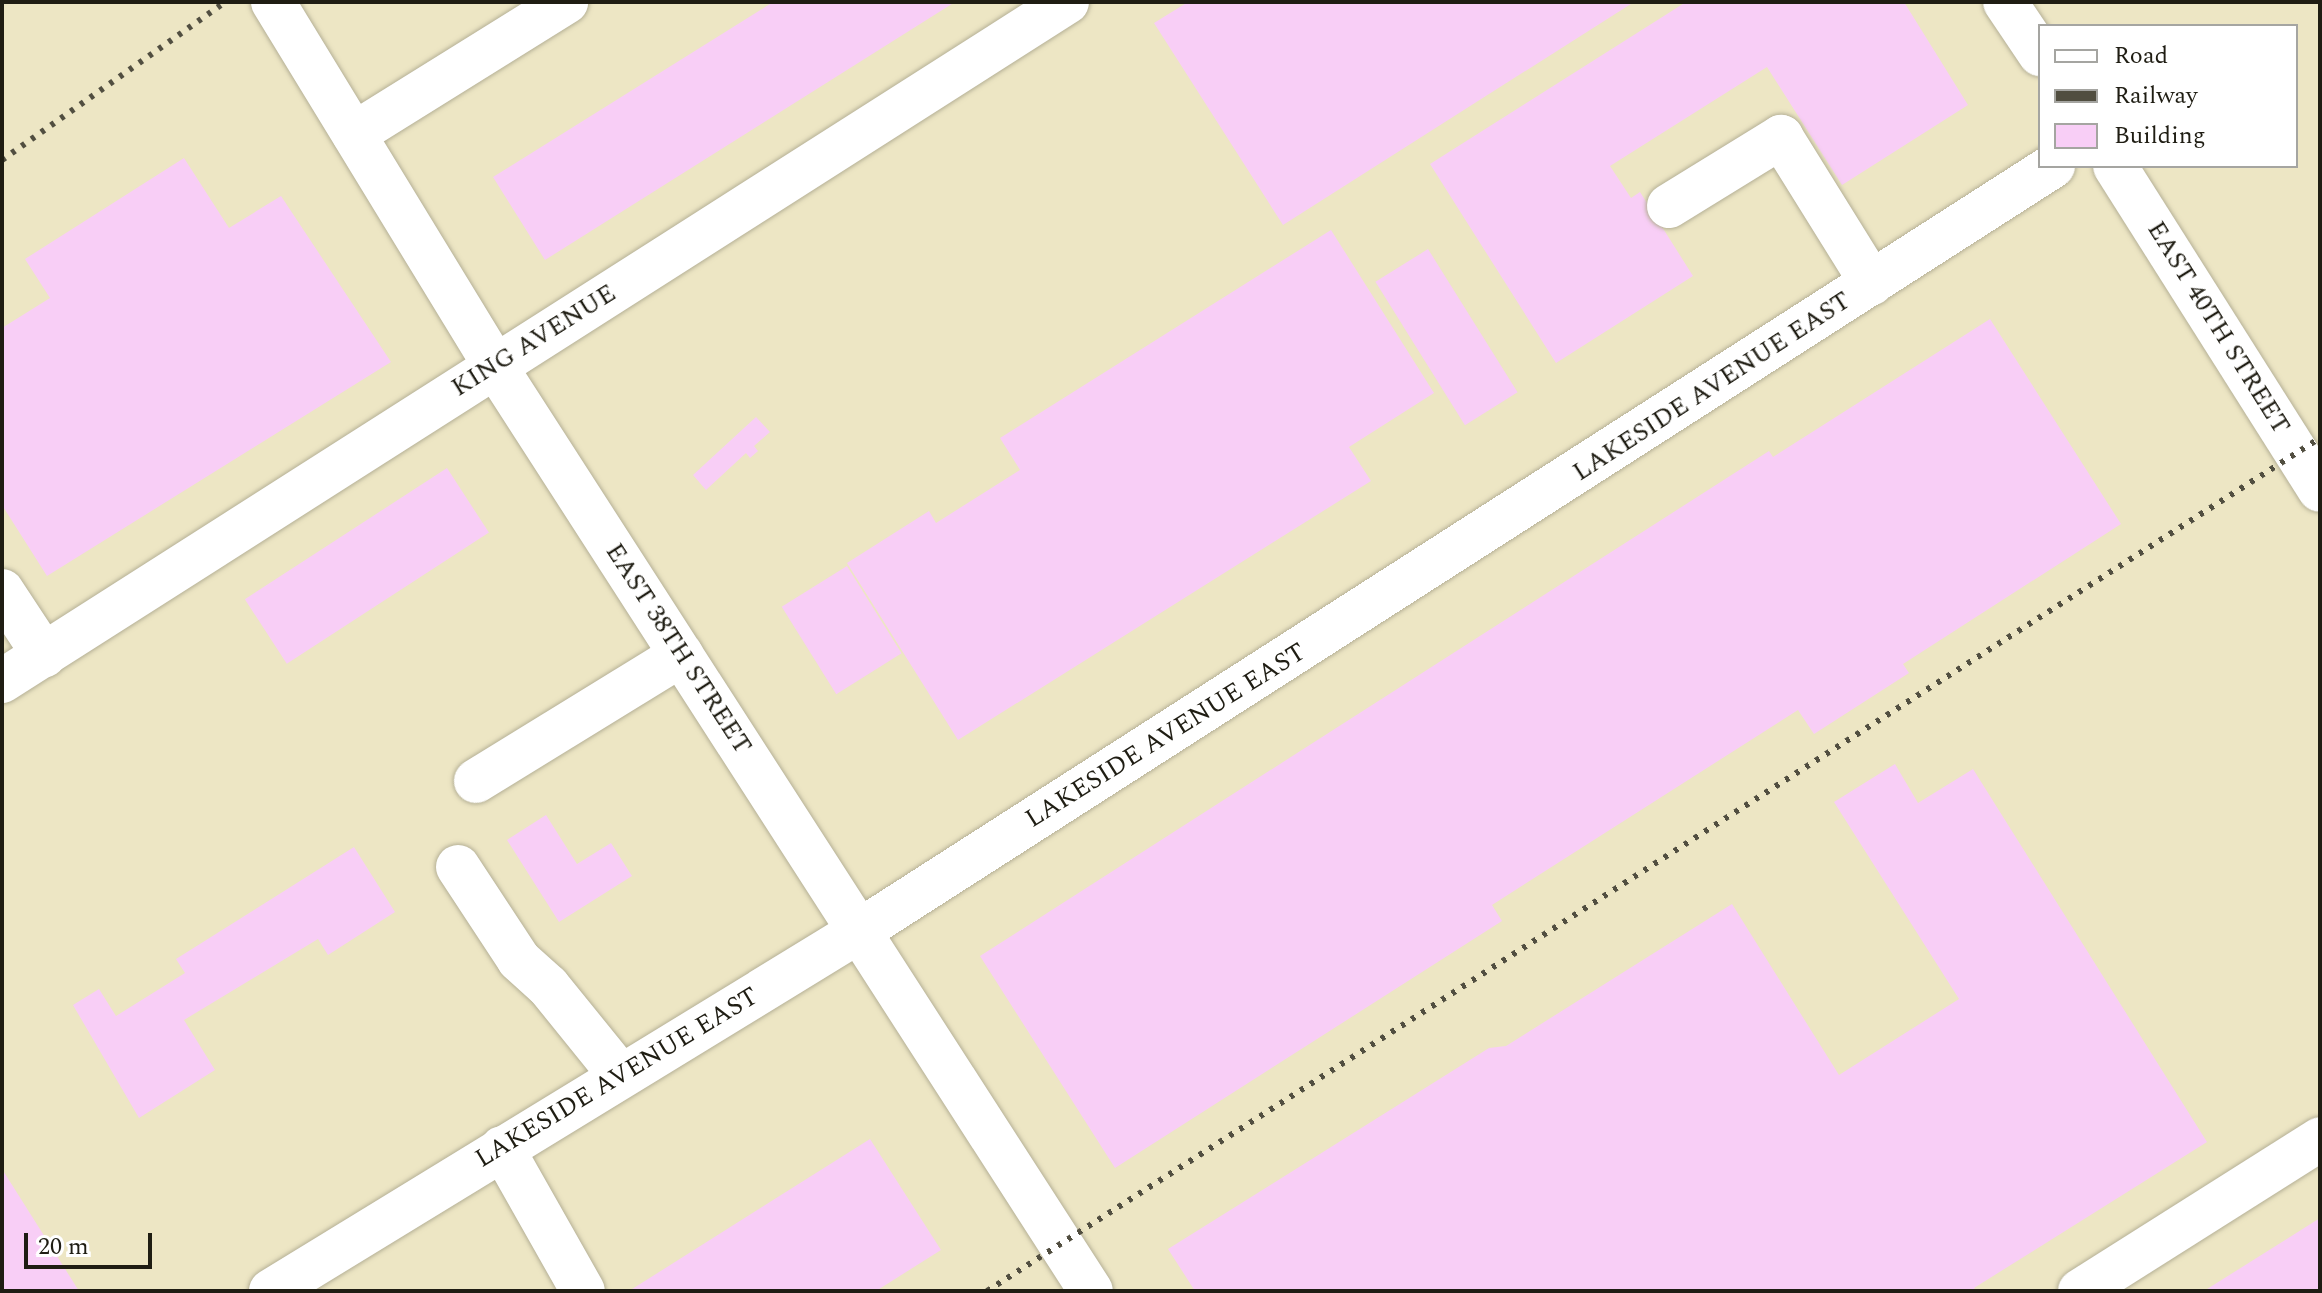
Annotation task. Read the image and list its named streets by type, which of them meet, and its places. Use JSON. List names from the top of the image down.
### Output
{
  "streets": {
    "street": [
      "EAST 40TH STREET",
      "KING AVENUE",
      "LAKESIDE AVENUE EAST",
      "EAST 38TH STREET"
    ]
  },
  "crossings": [
    ["KING AVENUE", "EAST 38TH STREET"],
    ["LAKESIDE AVENUE EAST", "EAST 38TH STREET"]
  ],
  "legend": ["Road", "Railway", "Building"],
  "scale_bar": "20 m"
}
